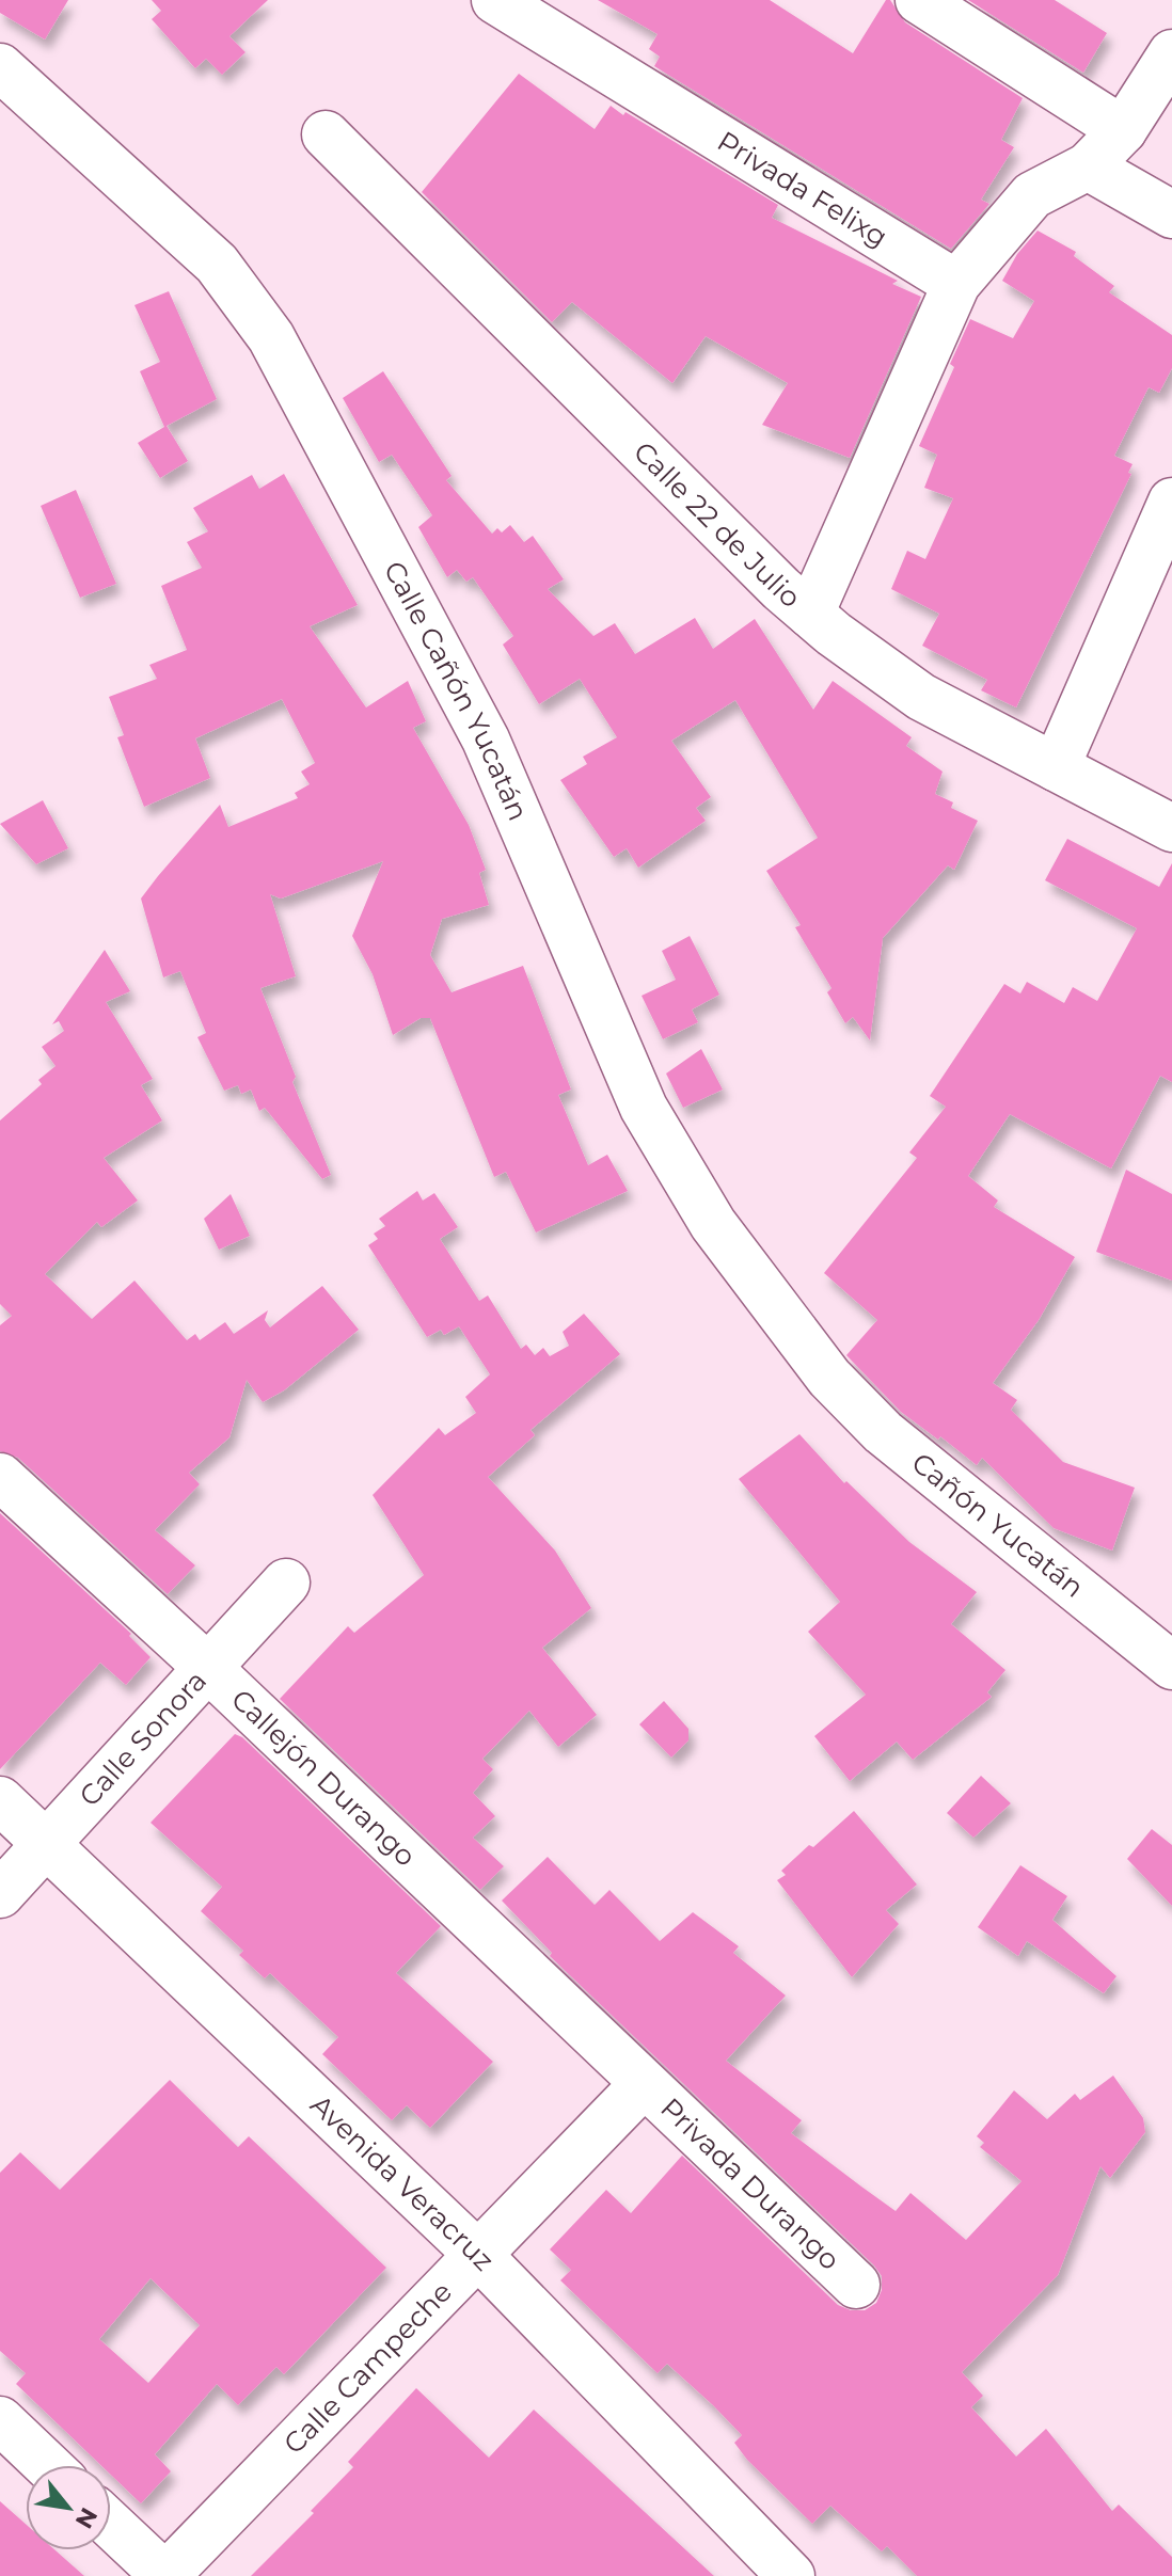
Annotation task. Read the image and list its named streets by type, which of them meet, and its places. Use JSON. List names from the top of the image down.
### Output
{
  "streets": {
    "street": [
      "Privada Felixg",
      "Calle 22 de Julio",
      "Calle Cañón Yucatán",
      "Cañón Yucatán",
      "Calle Sonora",
      "Callejón Durango",
      "Avenida Veracruz",
      "Privada Durango",
      "Calle Campeche"
    ]
  },
  "crossings": [
    ["Calle Cañón Yucatán", "Cañón Yucatán"],
    ["Calle Sonora", "Callejón Durango"],
    ["Calle Sonora", "Avenida Veracruz"],
    ["Callejón Durango", "Privada Durango"],
    ["Callejón Durango", "Calle Campeche"],
    ["Avenida Veracruz", "Calle Campeche"],
    ["Privada Durango", "Calle Campeche"]
  ],
  "north": "bottom right"
}
